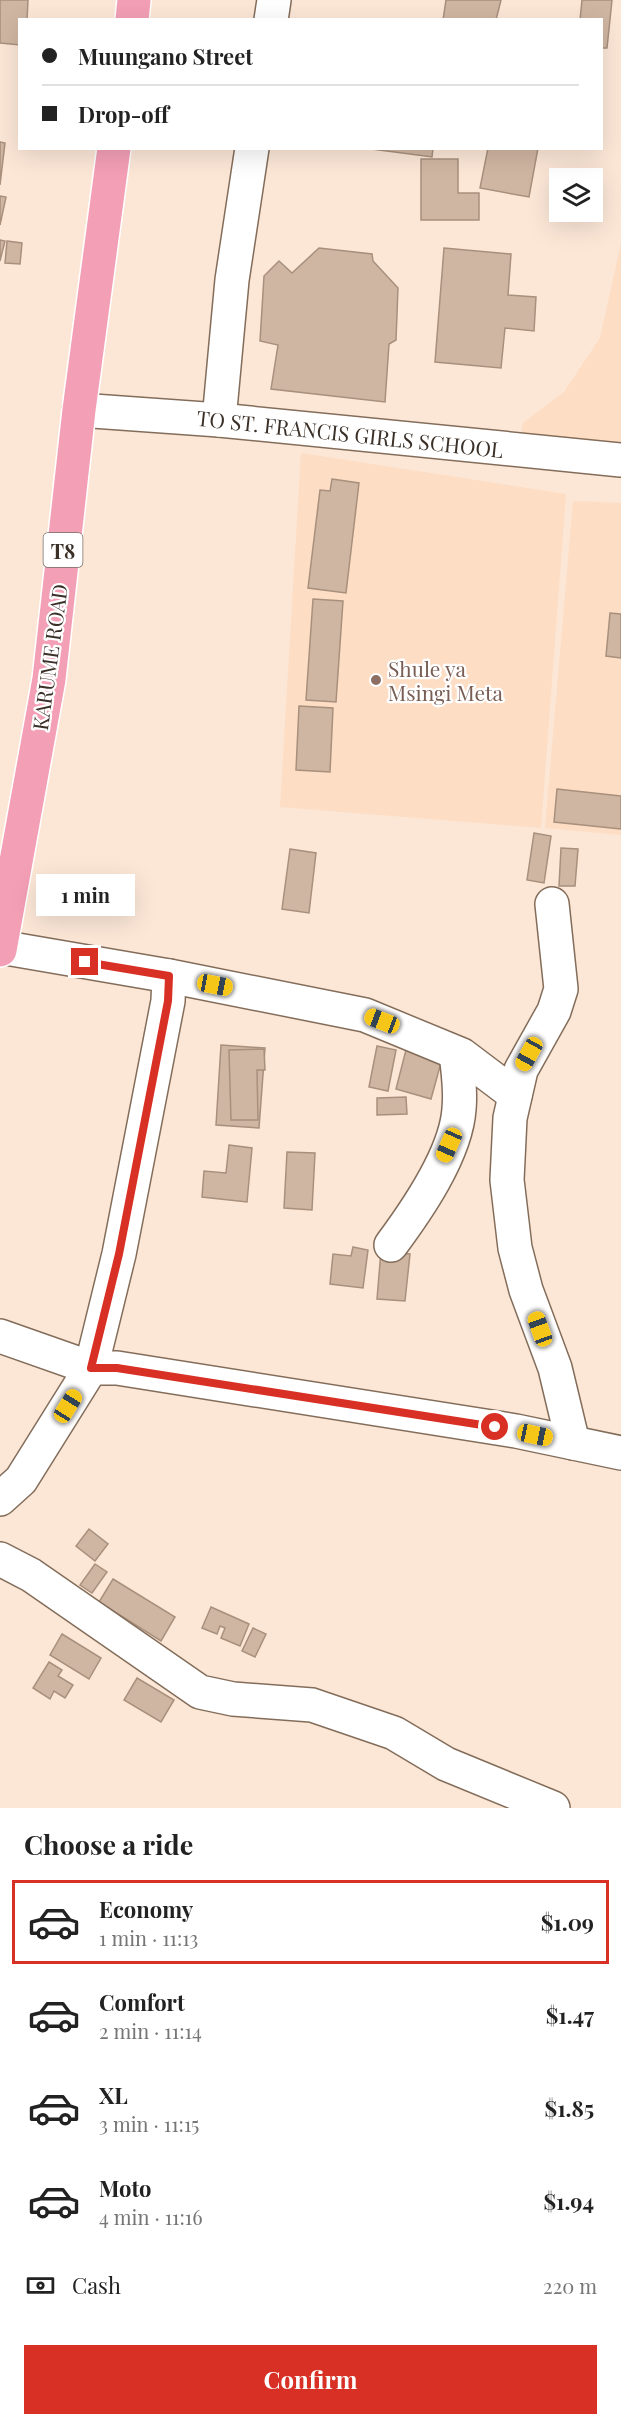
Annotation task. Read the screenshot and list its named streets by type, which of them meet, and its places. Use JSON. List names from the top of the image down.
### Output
{
  "streets": {
    "highway": ["T8", "KARUME ROAD"],
    "street": ["TO ST. FRANCIS GIRLS SCHOOL"]
  },
  "crossings": [
    ["TO ST. FRANCIS GIRLS SCHOOL", "KARUME ROAD"]
  ],
  "places": ["Shule ya Msingi Meta"],
  "page": {
    "banner": ["Muungano Street", "Drop-off"],
    "bubble": "1 min",
    "heading": "Choose a ride",
    "list": [
      {
        "name": "Economy",
        "note": "1 min · 11:13",
        "value": "$1.09"
      },
      {
        "name": "Comfort",
        "note": "2 min · 11:14",
        "value": "$1.47"
      },
      {
        "name": "XL",
        "note": "3 min · 11:15",
        "value": "$1.85"
      },
      {
        "name": "Moto",
        "note": "4 min · 11:16",
        "value": "$1.94"
      }
    ],
    "pay": ["Cash", "220 m"],
    "buttons": "Confirm"
  }
}
